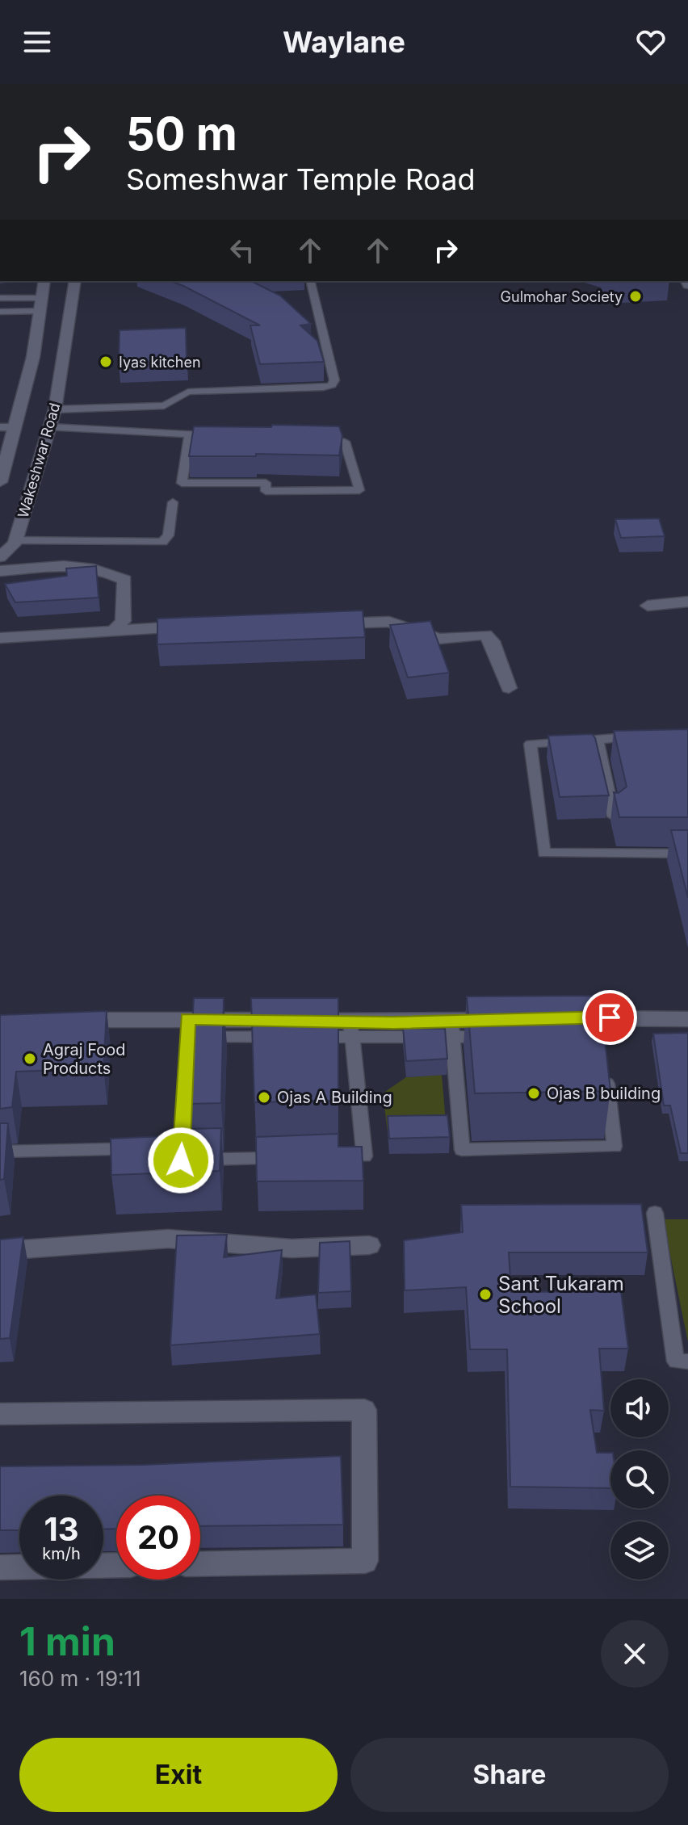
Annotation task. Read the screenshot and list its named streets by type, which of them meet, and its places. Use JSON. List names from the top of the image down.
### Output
{
  "streets": {
    "street": ["Wakeshwar Road"]
  },
  "places": [
    "Gulmohar Society",
    "Iyas kitchen",
    "Agraj Food Products",
    "Ojas B building",
    "Ojas A Building",
    "Sant Tukaram School"
  ],
  "page": {
    "header": "Waylane",
    "turn": ["50 m", "Someshwar Temple Road"],
    "speed": "13 km/h",
    "limit": "20",
    "heading": ["1 min", "160 m · 19:11"],
    "buttons": ["Exit", "Share"]
  }
}
